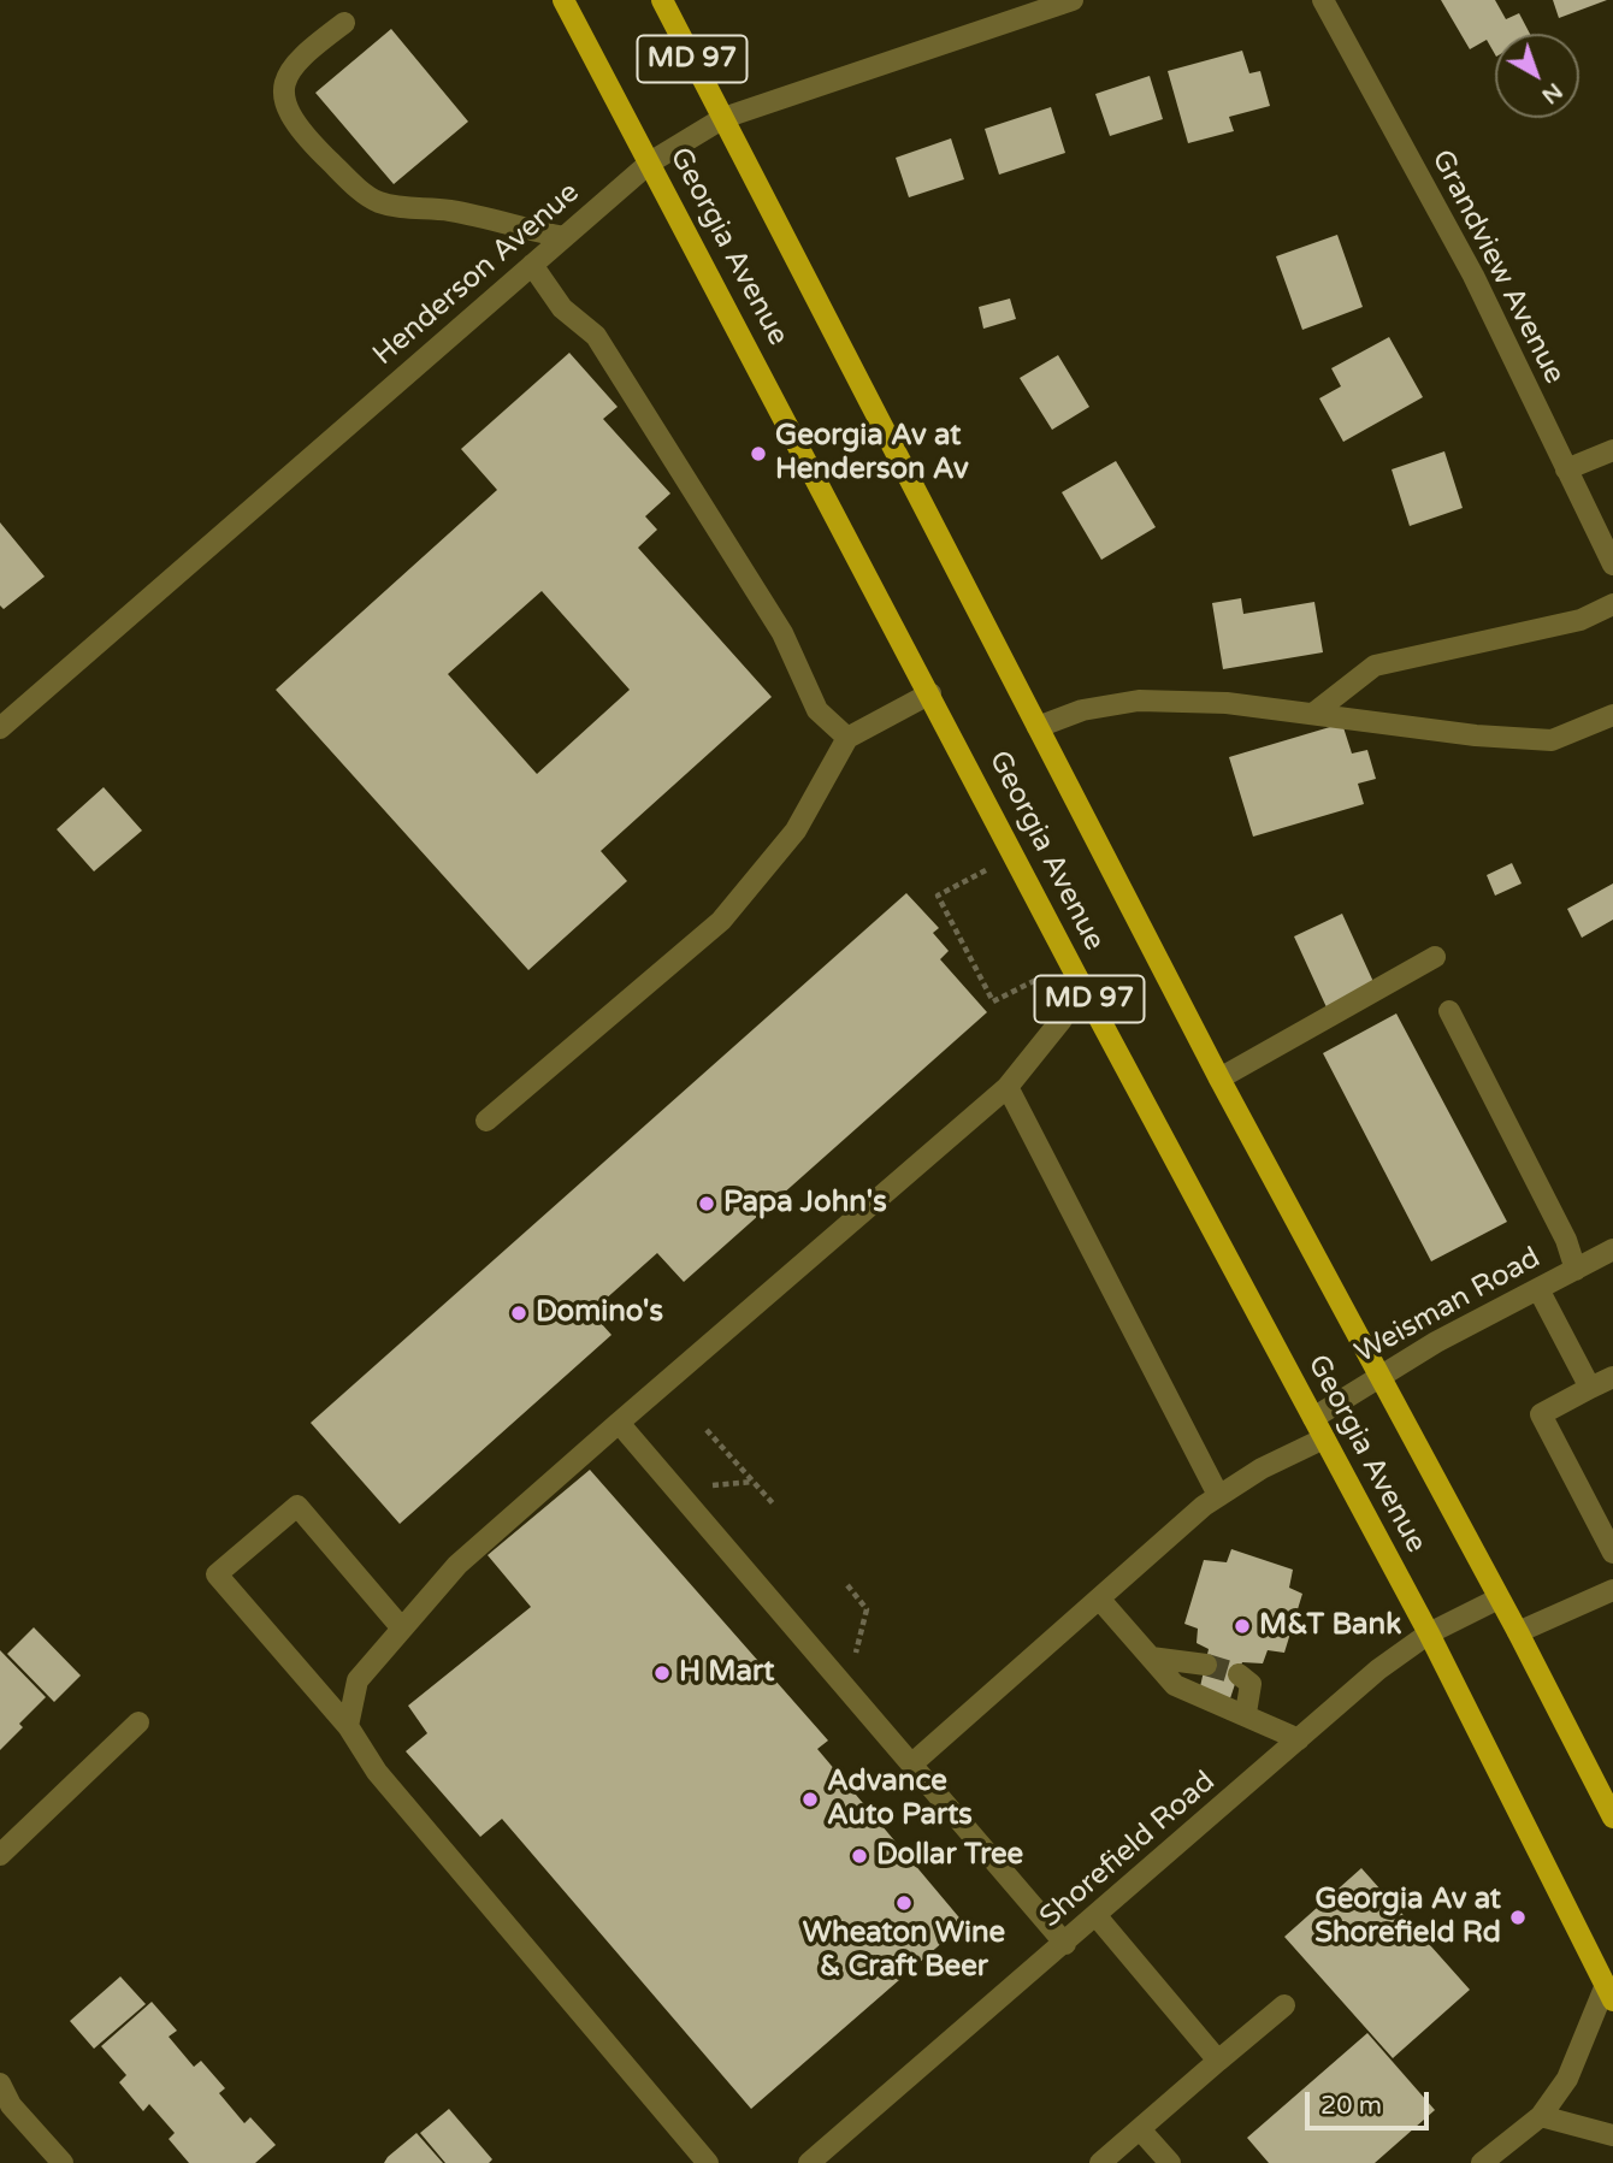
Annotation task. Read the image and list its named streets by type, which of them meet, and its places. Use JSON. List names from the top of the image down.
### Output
{
  "streets": {
    "main road": ["MD 97", "Georgia Avenue"],
    "street": [
      "Grandview Avenue",
      "Henderson Avenue",
      "Weisman Road",
      "Shorefield Road"
    ]
  },
  "crossings": [
    ["Georgia Avenue", "Henderson Avenue"],
    ["Georgia Avenue", "Weisman Road"],
    ["Georgia Avenue", "Shorefield Road"]
  ],
  "places": [
    "Georgia Av at Henderson Av",
    "Papa John's",
    "Domino's",
    "M&T Bank",
    "H Mart",
    "Advance Auto Parts",
    "Dollar Tree",
    "Wheaton Wine & Craft Beer",
    "Georgia Av at Shorefield Rd"
  ],
  "scale_bar": "20 m",
  "north": "bottom right"
}
